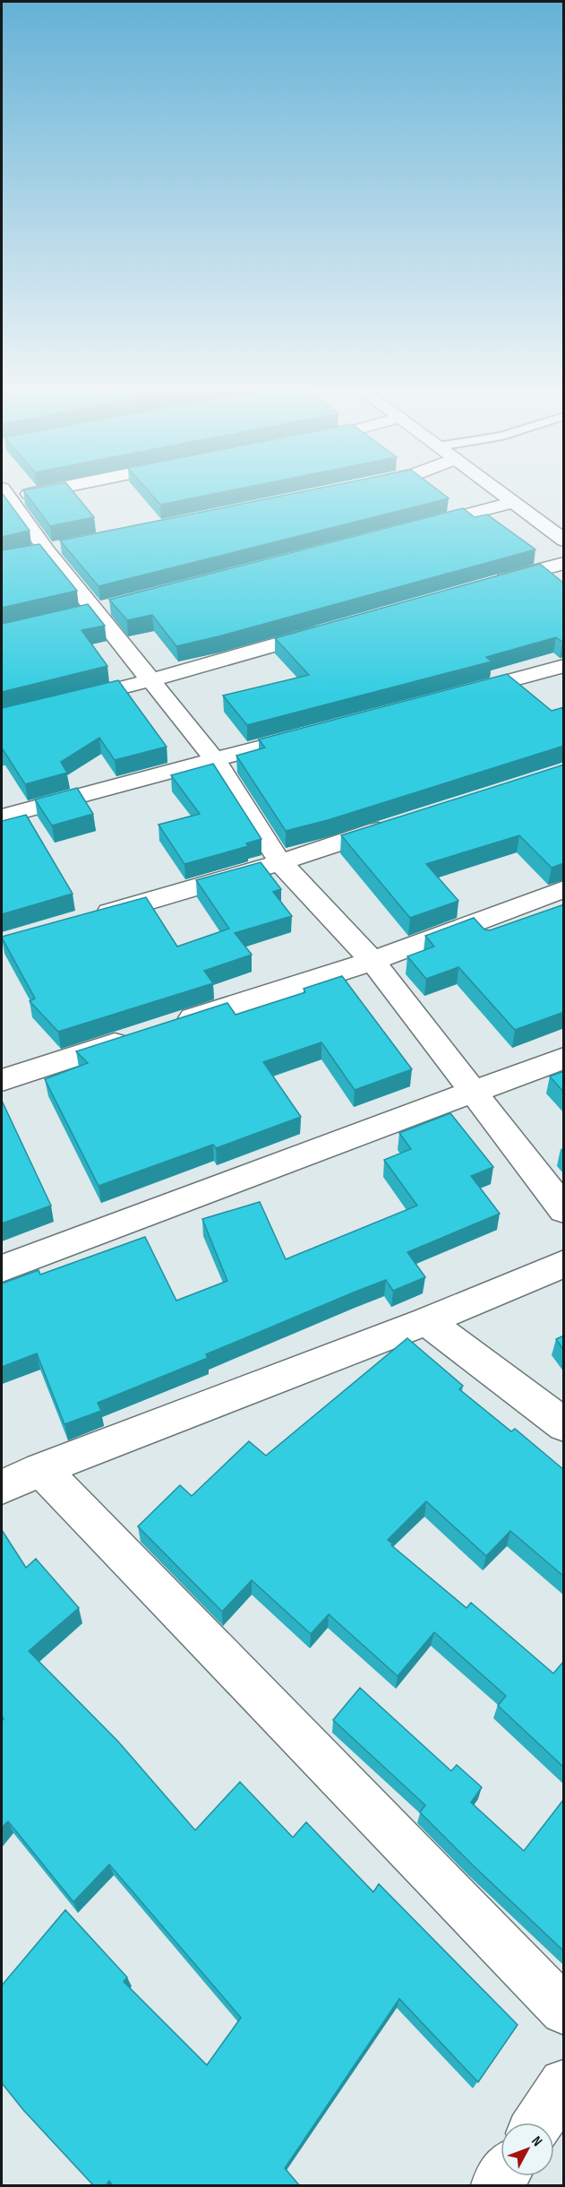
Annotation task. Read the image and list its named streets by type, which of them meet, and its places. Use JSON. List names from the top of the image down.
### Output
{
  "north": "top right"
}
